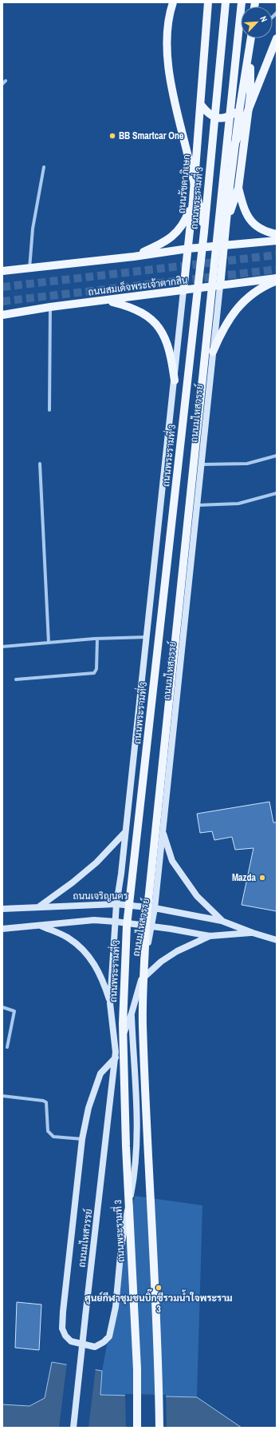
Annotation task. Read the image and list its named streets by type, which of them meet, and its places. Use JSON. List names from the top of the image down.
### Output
{
  "streets": {
    "main road": [
      "ถนนรัชดาภิเษก",
      "ถนนพระรามที่ 3",
      "ถนนสมเด็จพระเจ้าตากสิน",
      "ถนนมไหสวรรย์",
      "ถนนเจริญนคร"
    ]
  },
  "crossings": [
    ["ถนนรัชดาภิเษก", "ถนนสมเด็จพระเจ้าตากสิน"],
    ["ถนนรัชดาภิเษก", "ถนนมไหสวรรย์"],
    ["ถนนสมเด็จพระเจ้าตากสิน", "ถนนมไหสวรรย์"],
    ["ถนนมไหสวรรย์", "ถนนเจริญนคร"]
  ],
  "places": ["BB Smartcar One", "Mazda", "ศูนย์กีฬาชุมชนบิ๊กซีรวมน้ำใจพระราม 3"],
  "north": "top right"
}
